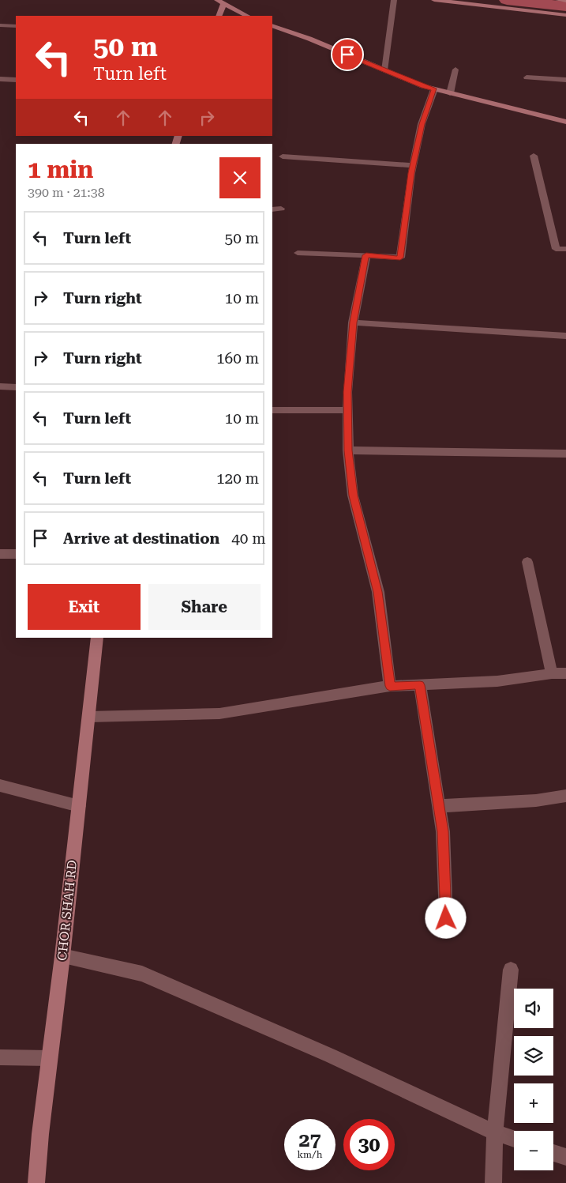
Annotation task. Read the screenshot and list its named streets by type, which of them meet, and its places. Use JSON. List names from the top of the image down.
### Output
{
  "streets": {
    "street": ["CHOR SHAH RD"]
  },
  "page": {
    "turn": ["50 m", "Turn left"],
    "heading": ["1 min", "390 m · 21:38"],
    "list": [
      {
        "name": "Turn left",
        "value": "50 m"
      },
      {
        "name": "Turn right",
        "value": "10 m"
      },
      {
        "name": "Turn right",
        "value": "160 m"
      },
      {
        "name": "Turn left",
        "value": "10 m"
      },
      {
        "name": "Turn left",
        "value": "120 m"
      },
      {
        "name": "Arrive at destination",
        "value": "40 m"
      }
    ],
    "buttons": ["Exit", "Share"],
    "map_buttons": ["+", "−"],
    "speed": "27 km/h",
    "limit": "30"
  }
}
